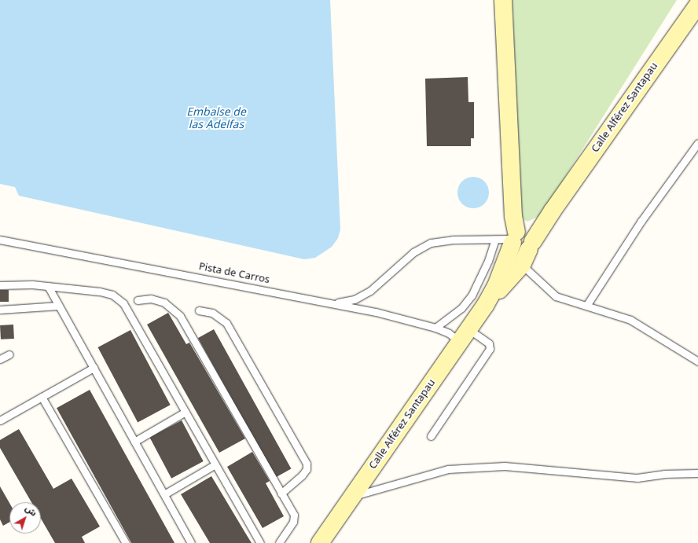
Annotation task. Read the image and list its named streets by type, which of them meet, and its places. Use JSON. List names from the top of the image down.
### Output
{
  "streets": {
    "main road": ["Calle Alférez Santapau"],
    "lane": ["Pista de Carros"]
  },
  "crossings": [
    ["Calle Alférez Santapau", "Pista de Carros"]
  ],
  "water": ["Embalse de las Adelfas"],
  "north": "top right"
}
